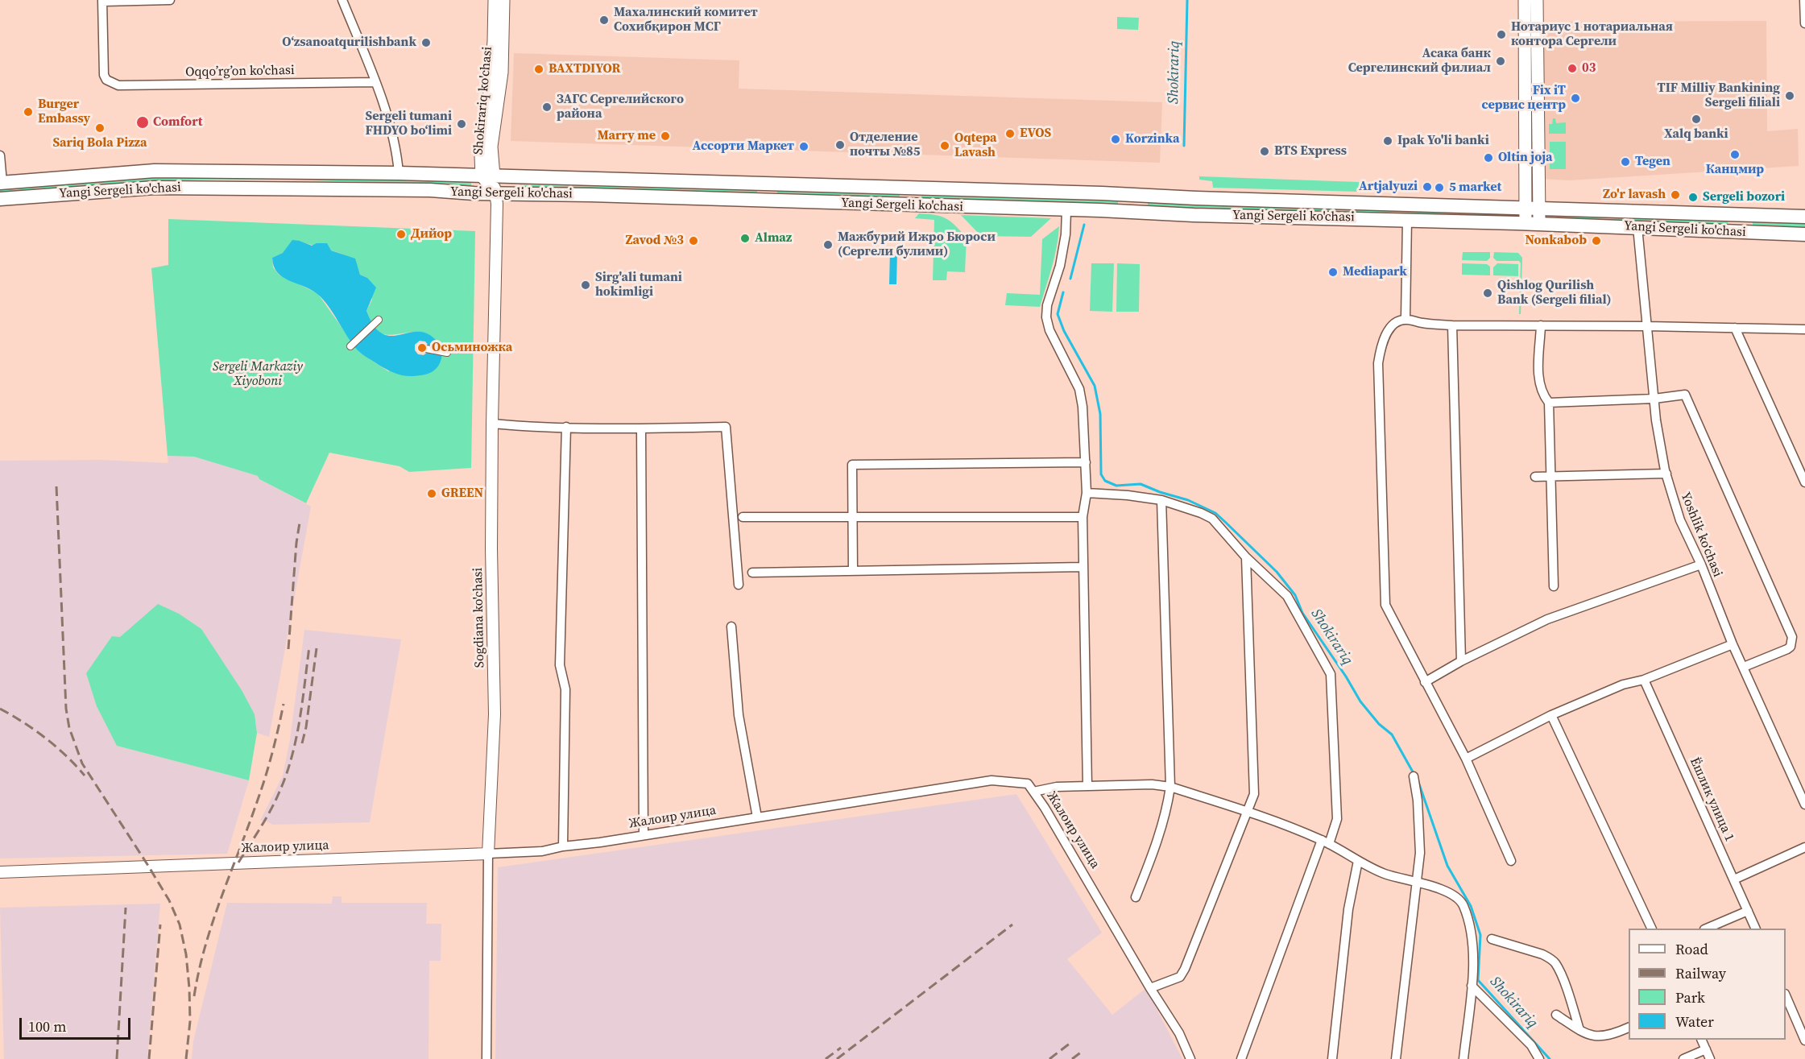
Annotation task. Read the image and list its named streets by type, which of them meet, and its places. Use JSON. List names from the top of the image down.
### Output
{
  "streets": {
    "main road": ["Shokirariq ko'chasi", "Yangi Sergeli ko'chasi"],
    "street": [
      "Oqqo’rg’on ko'chasi",
      "Yoshlik koʻchasi",
      "Sogdiana ko'chasi",
      "Ёшлик улица 1",
      "Жалоир улица"
    ]
  },
  "crossings": [
    ["Shokirariq ko'chasi", "Yangi Sergeli ko'chasi"],
    ["Yangi Sergeli ko'chasi", "Yoshlik koʻchasi"],
    ["Yangi Sergeli ko'chasi", "Sogdiana ko'chasi"],
    ["Sogdiana ko'chasi", "Жалоир улица"]
  ],
  "water": ["Shokirariq"],
  "parks": ["Sergeli Markaziy Xiyoboni"],
  "places": [
    "Махалинский комитет Сохибқирон МСГ",
    "Нотариус 1 нотариальная контора Сергели",
    "Oʻzsanoatqurilishbank",
    "Асака банк Сергелинский филиал",
    "03",
    "BAXTDIYOR",
    "TIF Milliy Bankining Sergeli filiali",
    "Fix iT сервис центр",
    "ЗАГС Сергелийского района",
    "Burger Embassy",
    "Xalq banki",
    "Comfort",
    "Sergeli tumani FHDYO boʻlimi",
    "Sariq Bola Pizza",
    "EVOS",
    "Marry me",
    "Korzinka",
    "Ipak Yo'li banki",
    "Отделение почты №85",
    "Oqtepa Lavash",
    "Ассорти Маркет",
    "BTS Express",
    "Канцмир",
    "Oltin joja",
    "Tegen",
    "Artjalyuzi",
    "5 market",
    "Zo'r lavash",
    "Sergeli bozori",
    "Дийор",
    "Almaz",
    "Zavod №3",
    "Nonkabob",
    "Мажбурий Ижро Бюроси (Сергели булими)",
    "Mediapark",
    "Sirg'ali tumani hokimligi",
    "Qishlog Qurilish Bank (Sergeli filial)",
    "Осьминожка",
    "GREEN"
  ],
  "legend": [
    "Road",
    "Railway",
    "Park",
    "Water"
  ],
  "scale_bar": "100 m"
}
